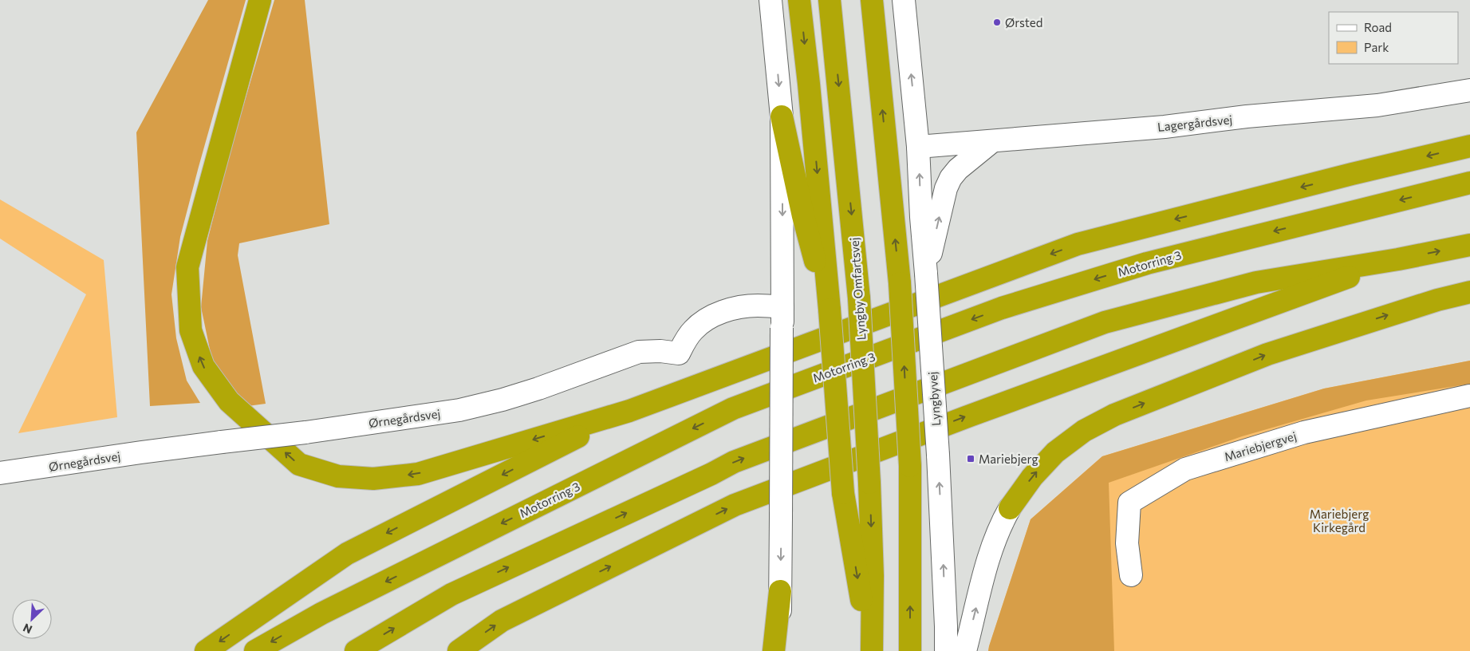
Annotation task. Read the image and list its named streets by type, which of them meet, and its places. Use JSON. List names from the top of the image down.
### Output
{
  "streets": {
    "highway": ["Motorring 3", "Lyngby Omfartsvej"],
    "street": [
      "Lagergårdsvej",
      "Lyngbyvej",
      "Ørnegårdsvej",
      "Mariebjergvej"
    ]
  },
  "crossings": [
    ["Lagergårdsvej", "Lyngbyvej"]
  ],
  "parks": ["Mariebjerg Kirkegård"],
  "places": {
    "other": ["Ørsted"],
    "transit": ["Mariebjerg"]
  },
  "legend": ["Road", "Park"],
  "north": "bottom left"
}
